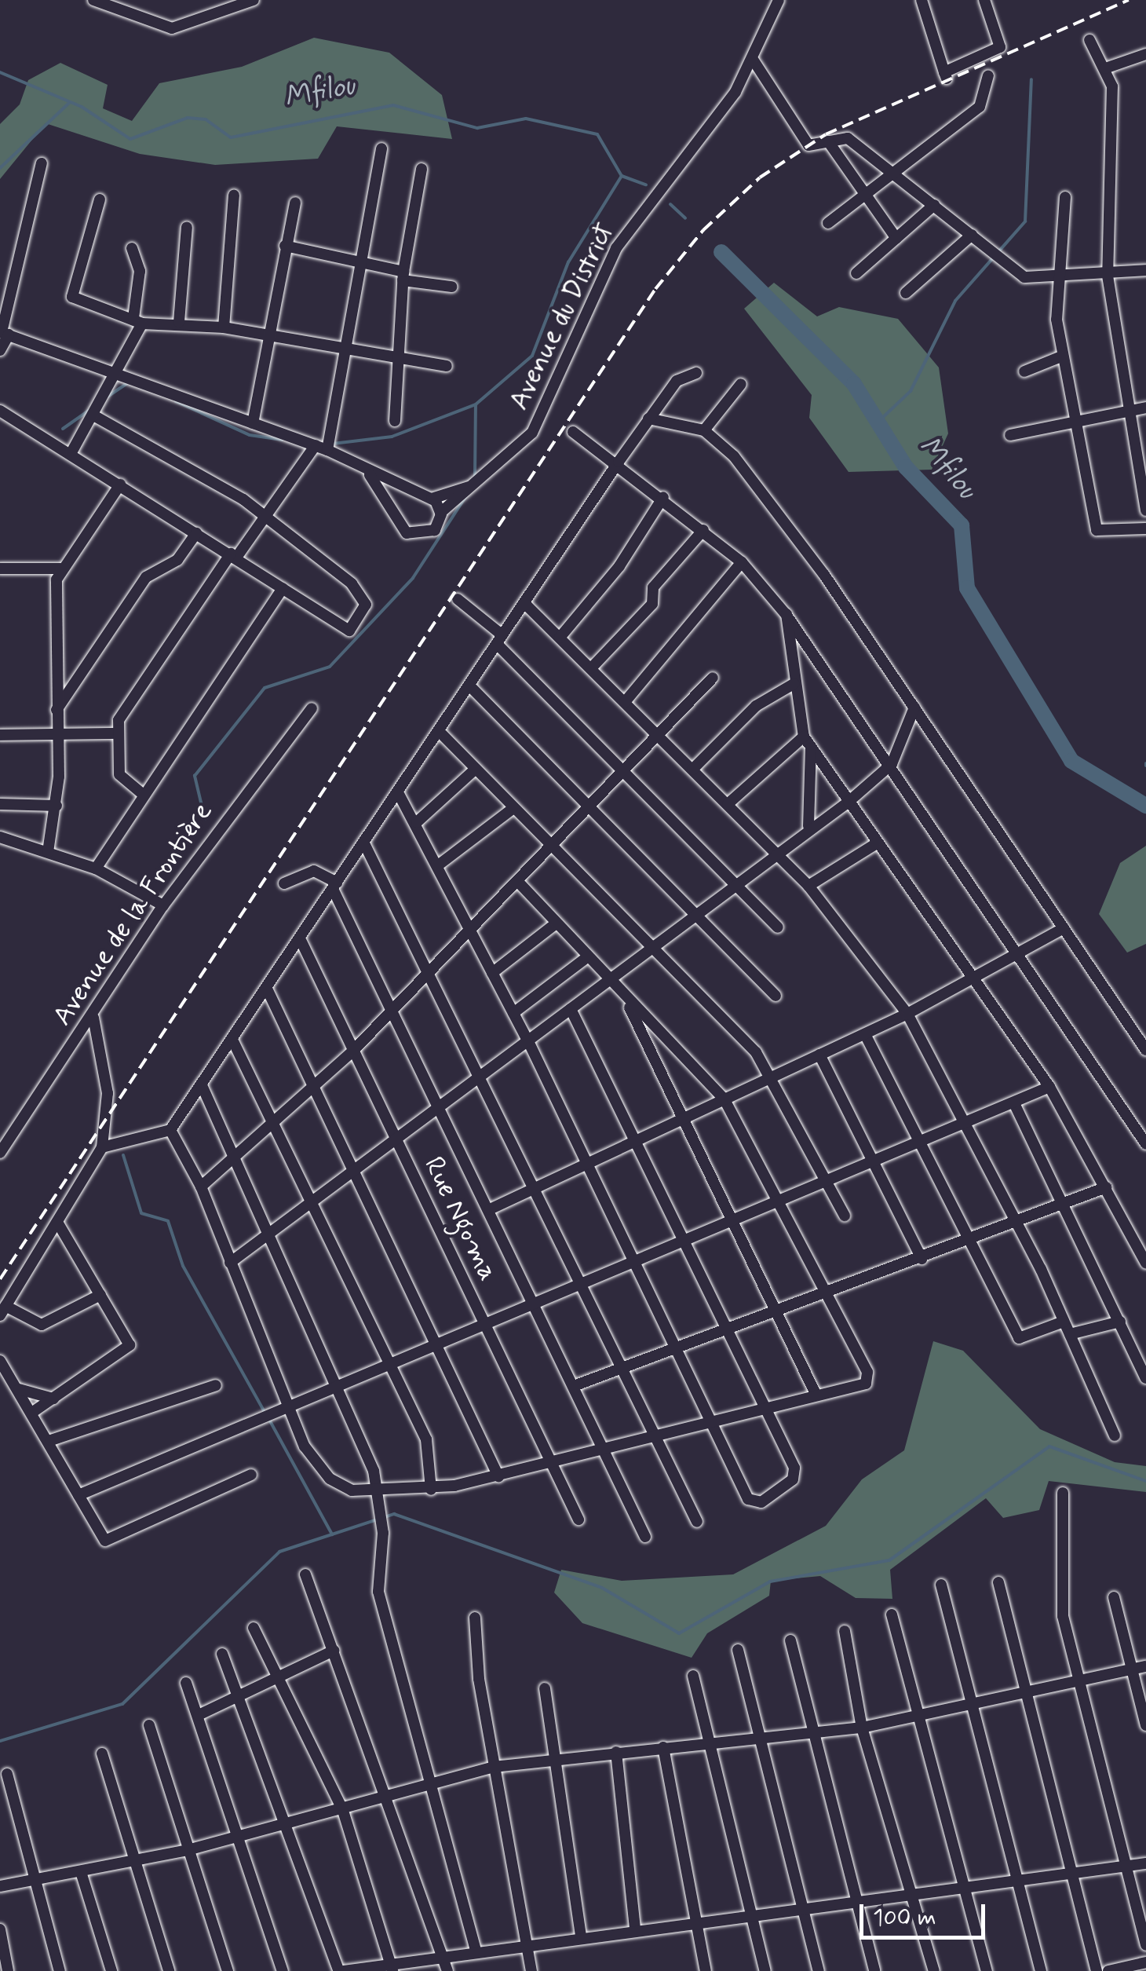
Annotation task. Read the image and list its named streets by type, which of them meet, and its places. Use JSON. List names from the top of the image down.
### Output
{
  "streets": {
    "street": ["Avenue du District", "Avenue de la Frontière", "Rue Ngoma"]
  },
  "water": ["Mfilou"],
  "scale_bar": "100 m"
}
